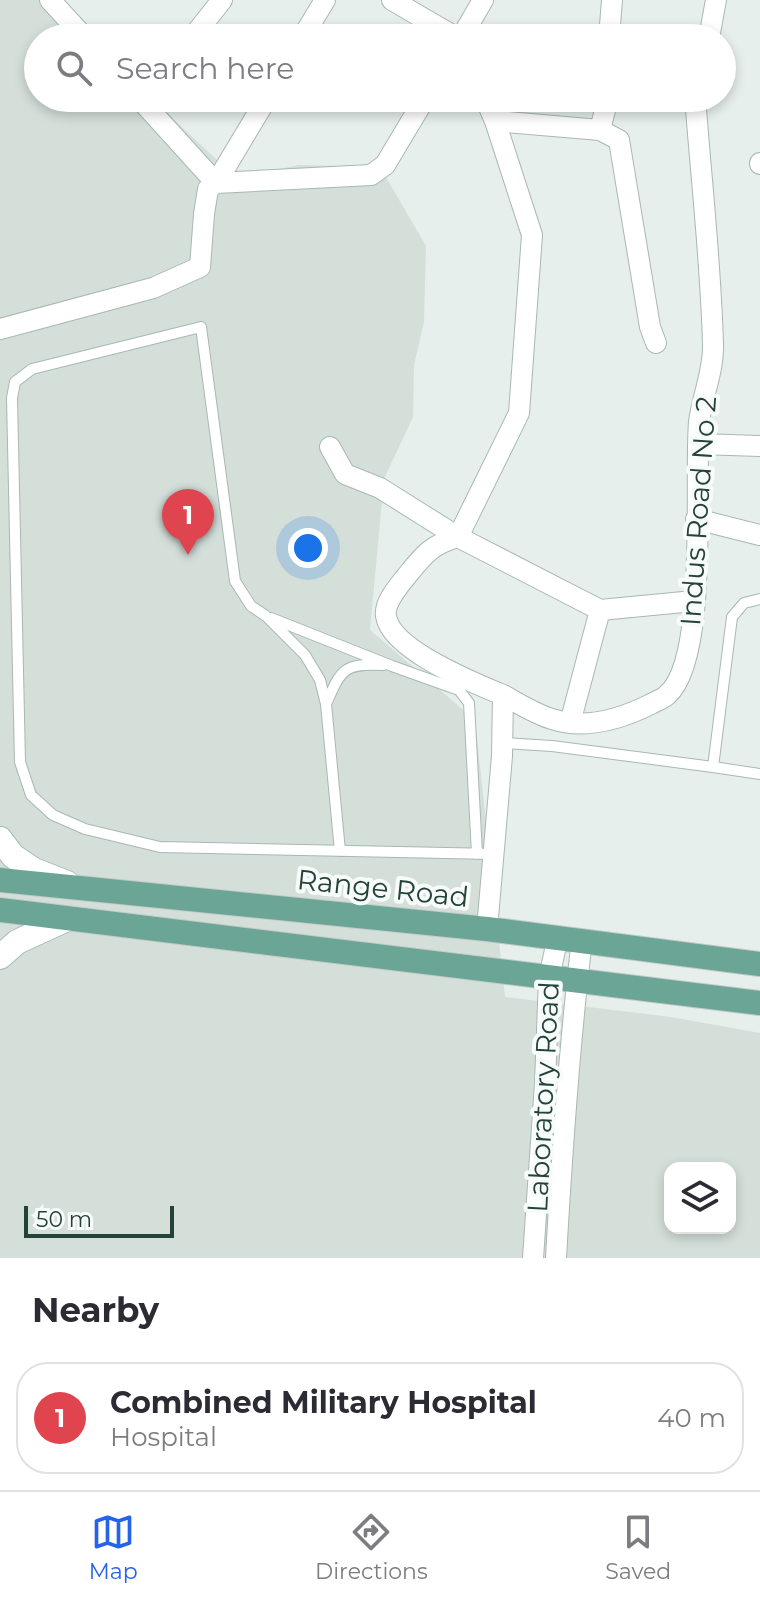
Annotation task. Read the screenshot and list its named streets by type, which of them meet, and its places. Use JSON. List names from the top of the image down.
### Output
{
  "streets": {
    "main road": ["Range Road"],
    "street": ["Indus Road No 2", "Laboratory Road"]
  },
  "crossings": [
    ["Range Road", "Laboratory Road"]
  ],
  "scale_bar": "50 m",
  "page": {
    "search": "Search here",
    "pins": "1",
    "scale": "50 m",
    "heading": "Nearby",
    "list": [
      {
        "mark": "1",
        "name": "Combined Military Hospital",
        "note": "Hospital",
        "value": "40 m"
      }
    ],
    "nav": ["Map", "Directions", "Saved"]
  }
}
